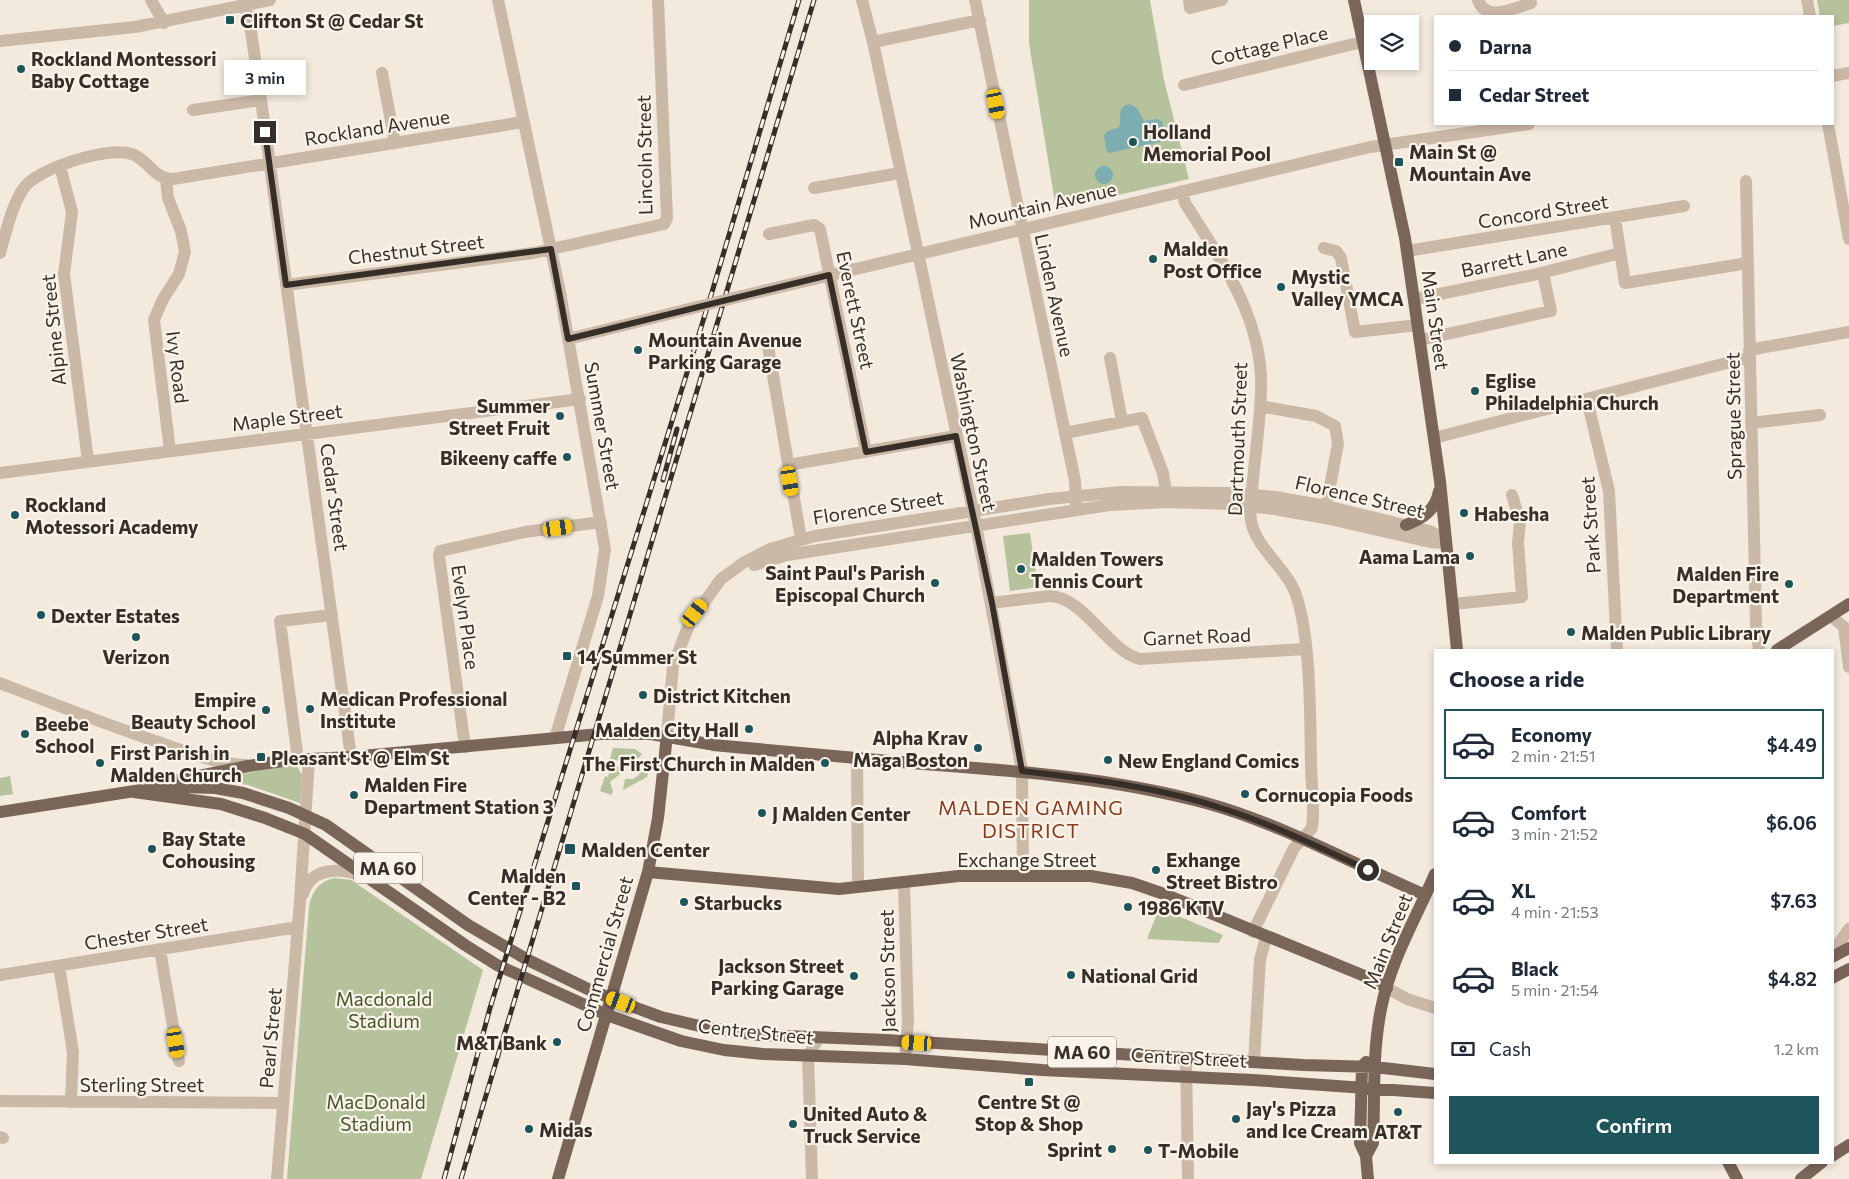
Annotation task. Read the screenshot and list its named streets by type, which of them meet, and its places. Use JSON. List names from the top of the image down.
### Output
{
  "streets": {
    "main road": [
      "Main Street",
      "Exchange Street",
      "MA 60",
      "Commercial Street",
      "Centre Street"
    ],
    "street": [
      "Cottage Place",
      "Rockland Avenue",
      "Lincoln Street",
      "Mountain Avenue",
      "Concord Street",
      "Chestnut Street",
      "Barrett Lane",
      "Linden Avenue",
      "Everett Street",
      "Alpine Street",
      "Ivy Road",
      "Sprague Street",
      "Maple Street",
      "Summer Street",
      "Washington Street",
      "Dartmouth Street",
      "Florence Street",
      "Cedar Street",
      "Park Street",
      "Evelyn Place",
      "Garnet Road",
      "Chester Street",
      "Jackson Street",
      "Pearl Street",
      "Sterling Street"
    ]
  },
  "crossings": [
    ["Cottage Place", "Main Street"],
    ["Rockland Avenue", "Ivy Road"],
    ["Rockland Avenue", "Summer Street"],
    ["Rockland Avenue", "Cedar Street"],
    ["Lincoln Street", "Chestnut Street"],
    ["Lincoln Street", "Summer Street"],
    ["Mountain Avenue", "Linden Avenue"],
    ["Mountain Avenue", "Everett Street"],
    ["Mountain Avenue", "Main Street"],
    ["Mountain Avenue", "Summer Street"],
    ["Mountain Avenue", "Washington Street"],
    ["Mountain Avenue", "Dartmouth Street"],
    ["Concord Street", "Main Street"],
    ["Chestnut Street", "Summer Street"],
    ["Chestnut Street", "Cedar Street"],
    ["Barrett Lane", "Main Street"],
    ["Linden Avenue", "Florence Street"],
    ["Main Street", "Florence Street"],
    ["Main Street", "Exchange Street"],
    ["Main Street", "Centre Street"],
    ["Alpine Street", "Maple Street"],
    ["Ivy Road", "Maple Street"],
    ["Maple Street", "Summer Street"],
    ["Maple Street", "Cedar Street"],
    ["Summer Street", "Evelyn Place"],
    ["Washington Street", "Florence Street"],
    ["Washington Street", "Garnet Road"],
    ["Washington Street", "Exchange Street"],
    ["Dartmouth Street", "Garnet Road"],
    ["Dartmouth Street", "Exchange Street"],
    ["Florence Street", "Commercial Street"],
    ["Cedar Street", "Pearl Street"],
    ["Exchange Street", "Commercial Street"],
    ["Exchange Street", "Jackson Street"],
    ["MA 60", "Centre Street"],
    ["Chester Street", "Pearl Street"],
    ["Commercial Street", "Centre Street"],
    ["Jackson Street", "Centre Street"],
    ["Centre Street", "Pearl Street"],
    ["Pearl Street", "Sterling Street"]
  ],
  "districts": ["MALDEN GAMING DISTRICT"],
  "parks": ["Macdonald Stadium", "MacDonald Stadium"],
  "places": {
    "transit": [
      "Clifton St @ Cedar St",
      "Main St @ Mountain Ave",
      "14 Summer St",
      "Pleasant St @ Elm St",
      "Malden Center",
      "Malden Center - B2",
      "Centre St @ Stop & Shop"
    ],
    "other": [
      "Rockland Montessori Baby Cottage",
      "Holland Memorial Pool",
      "Malden Post Office",
      "Mystic Valley YMCA",
      "Mountain Avenue Parking Garage",
      "Eglise Philadelphia Church",
      "Summer Street Fruit",
      "Bikeeny caffe",
      "Habesha",
      "Rockland Motessori Academy",
      "Aama Lama",
      "Malden Towers Tennis Court",
      "Saint Paul's Parish Episcopal Church",
      "Malden Fire Department",
      "Dexter Estates",
      "Malden Public Library",
      "Verizon",
      "District Kitchen",
      "Medican Professional Institute",
      "Empire Beauty School",
      "Malden City Hall",
      "Beebe School",
      "Alpha Krav Maga Boston",
      "New England Comics",
      "First Parish in Malden Church",
      "The First Church in Malden",
      "Cornucopia Foods",
      "Malden Fire Department Station 3",
      "J Malden Center",
      "Bay State Cohousing",
      "Exhange Street Bistro",
      "Starbucks",
      "1986 KTV",
      "National Grid",
      "Jackson Street Parking Garage",
      "M&T Bank",
      "AT&T",
      "Jay's Pizza and Ice Cream",
      "United Auto & Truck Service",
      "Midas",
      "Sprint",
      "T-Mobile"
    ]
  },
  "page": {
    "banner": ["Darna", "Cedar Street"],
    "bubble": "3 min",
    "heading": "Choose a ride",
    "list": [
      {
        "name": "Economy",
        "note": "2 min · 21:51",
        "value": "$4.49"
      },
      {
        "name": "Comfort",
        "note": "3 min · 21:52",
        "value": "$6.06"
      },
      {
        "name": "XL",
        "note": "4 min · 21:53",
        "value": "$7.63"
      },
      {
        "name": "Black",
        "note": "5 min · 21:54",
        "value": "$4.82"
      }
    ],
    "pay": ["Cash", "1.2 km"],
    "buttons": "Confirm"
  }
}
